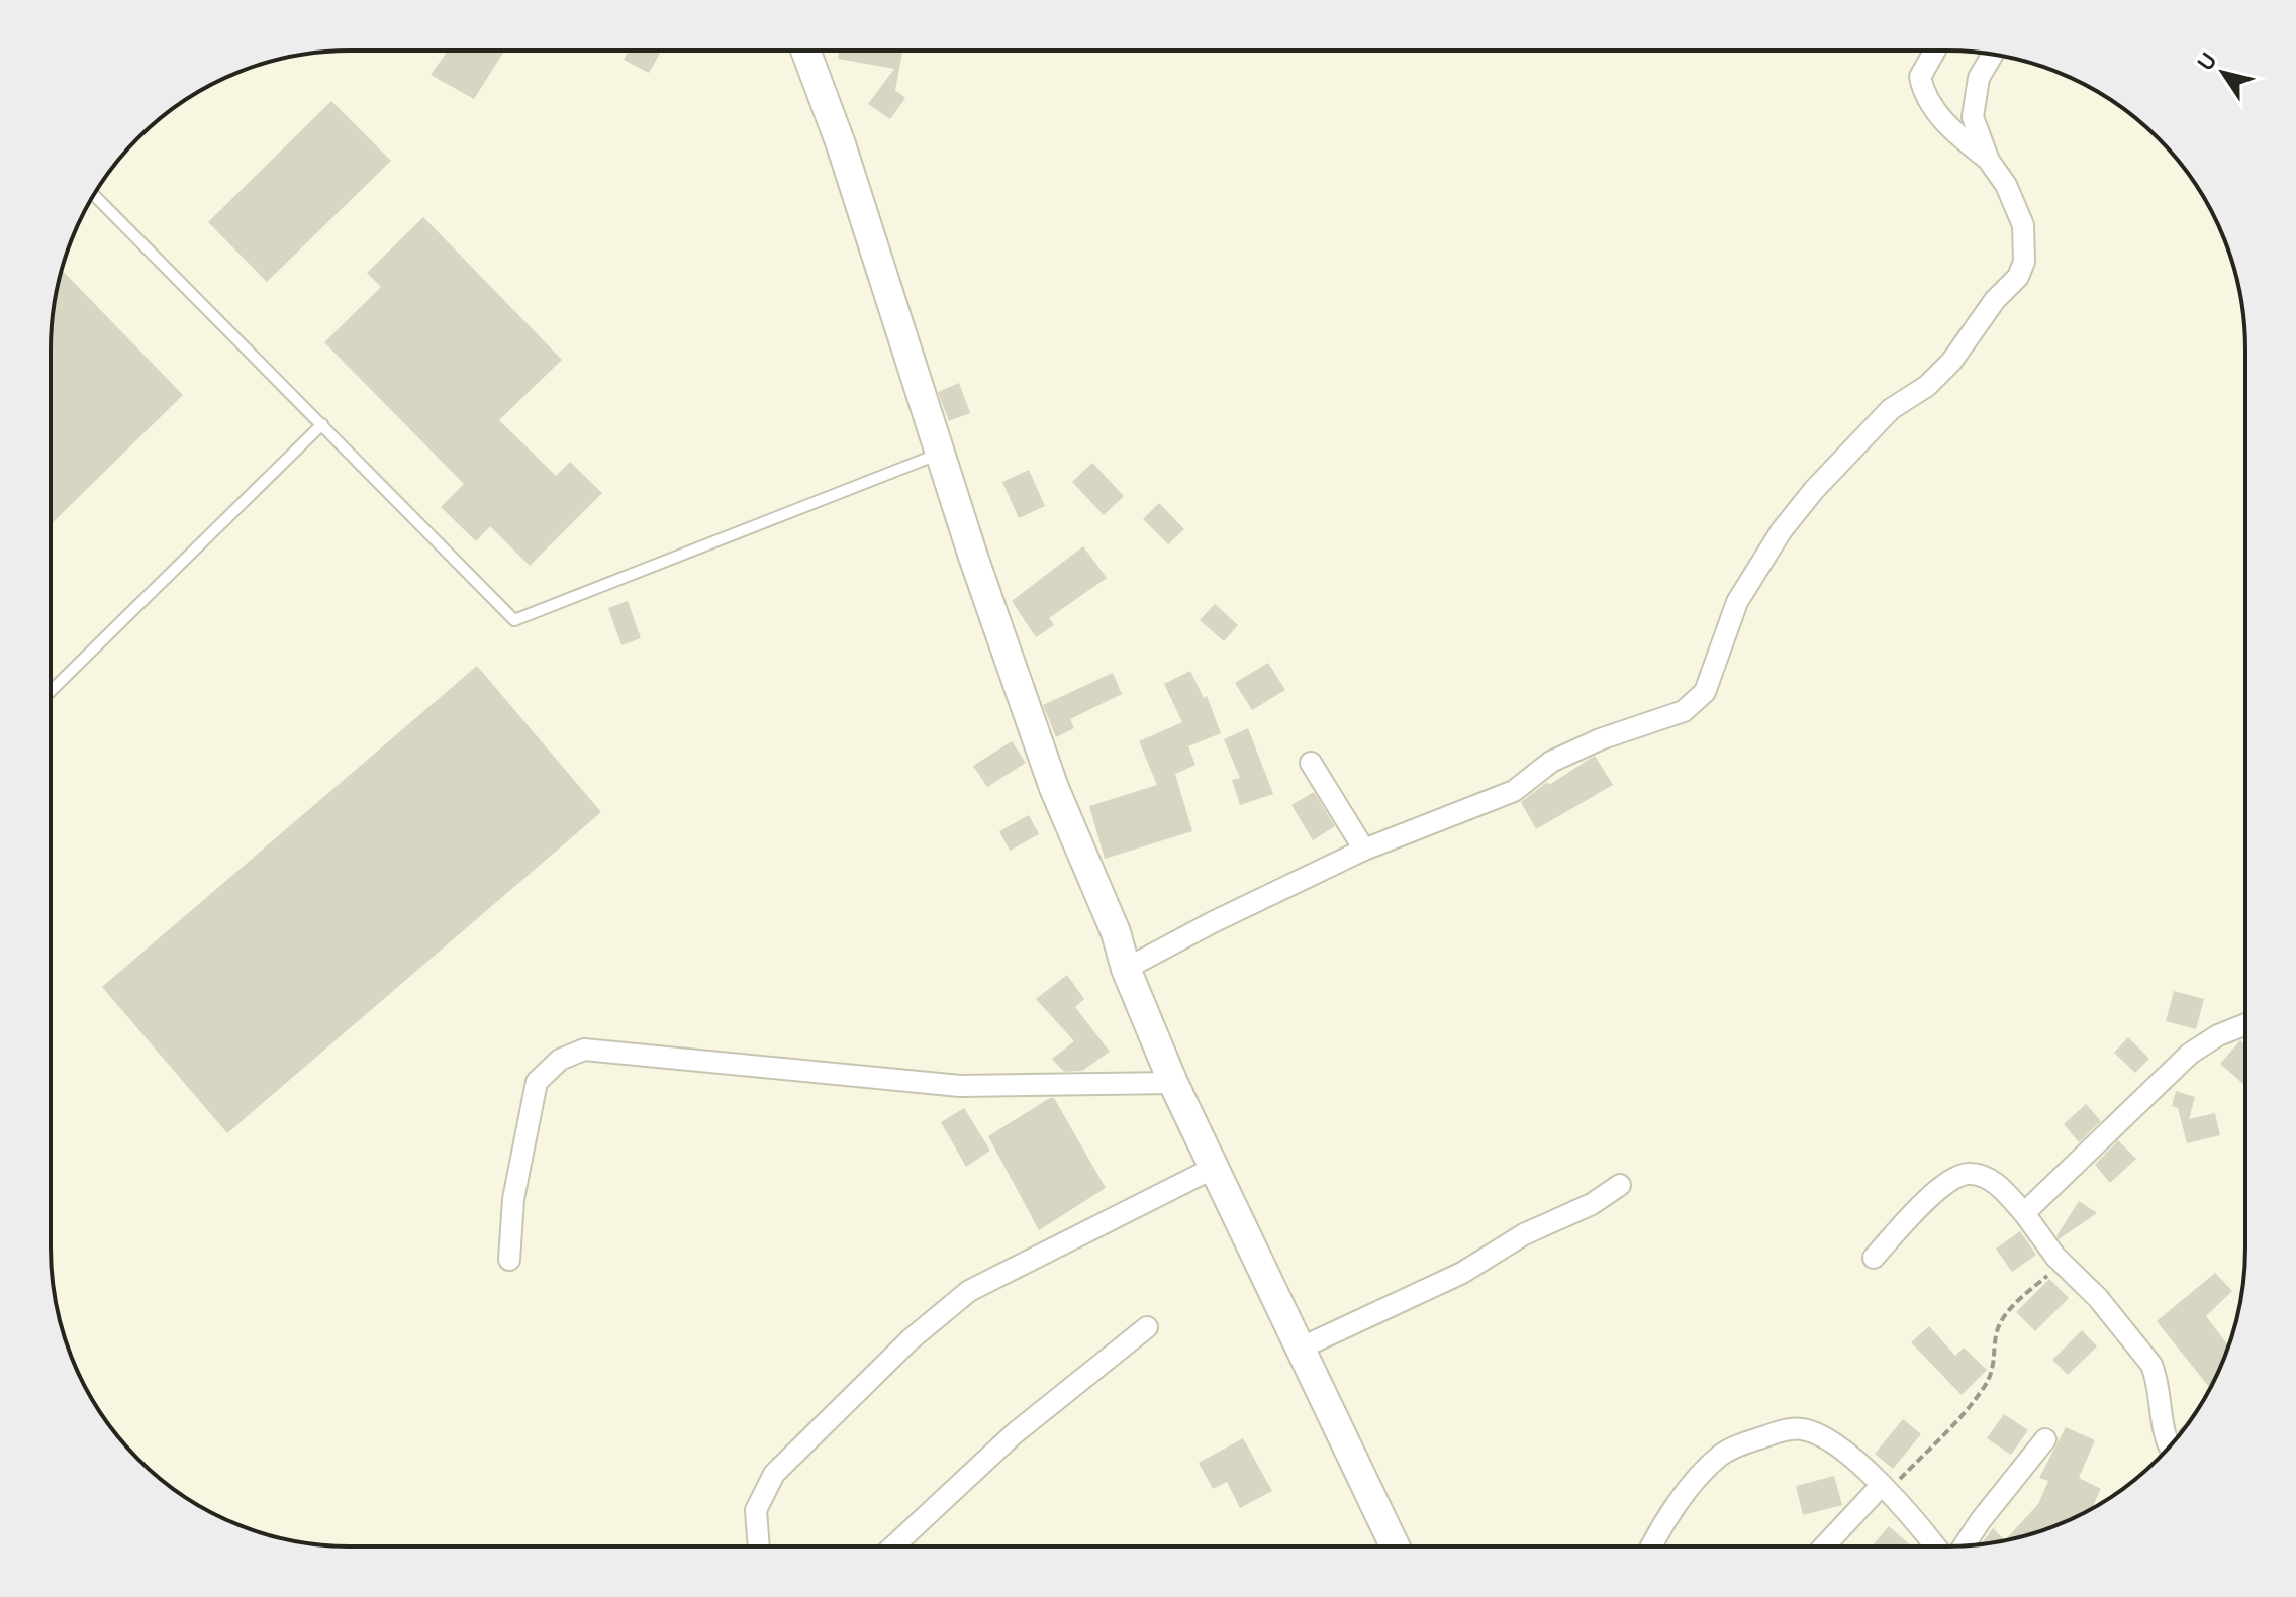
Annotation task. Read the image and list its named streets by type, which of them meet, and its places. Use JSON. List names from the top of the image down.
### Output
{
  "north": "top left"
}
